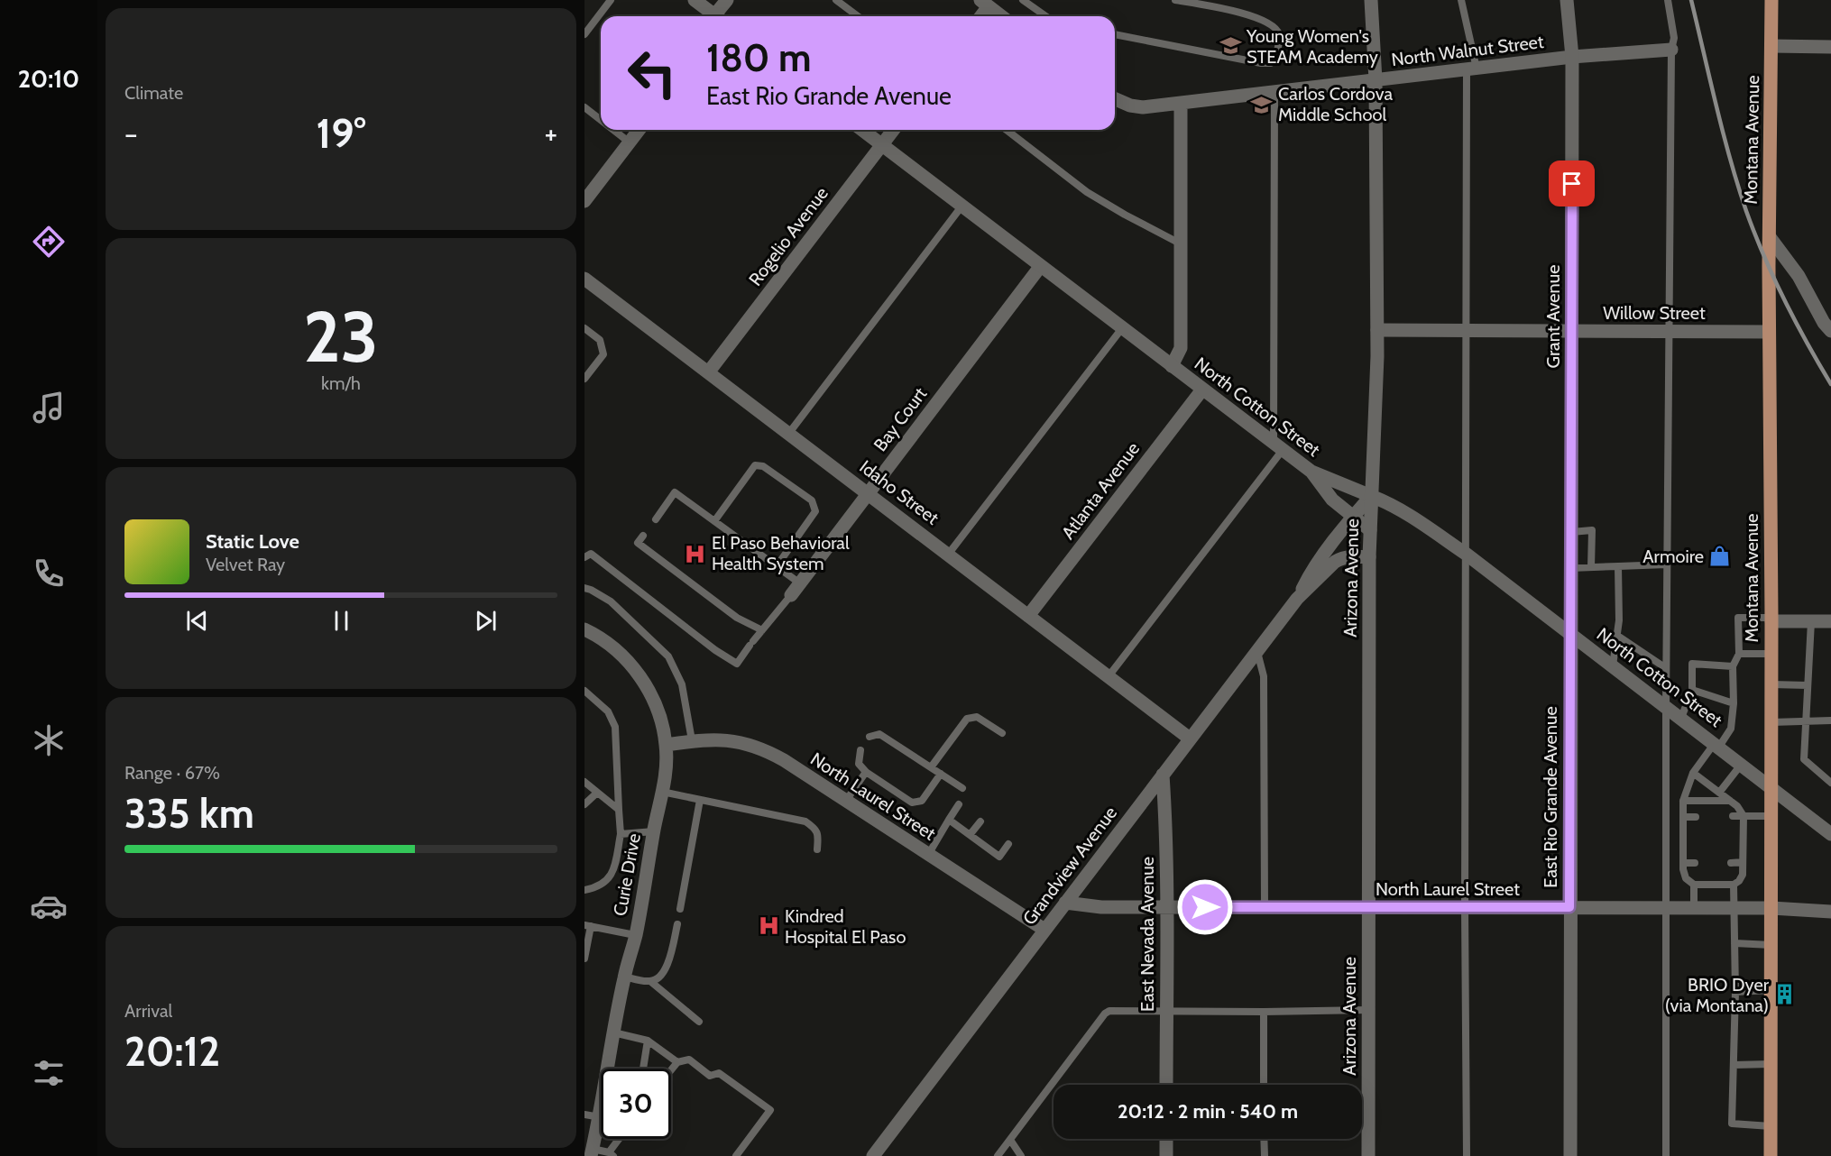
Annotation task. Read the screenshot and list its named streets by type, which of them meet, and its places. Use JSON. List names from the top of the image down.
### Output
{
  "streets": {
    "main road": ["Montana Avenue"],
    "street": [
      "North Walnut Street",
      "Rogelio Avenue",
      "Willow Street",
      "Grant Avenue",
      "North Cotton Street",
      "Bay Court",
      "Atlanta Avenue",
      "Idaho Street",
      "Arizona Avenue",
      "North Laurel Street",
      "East Rio Grande Avenue",
      "Grandview Avenue",
      "Curie Drive",
      "East Nevada Avenue"
    ]
  },
  "crossings": [
    ["North Walnut Street", "Grant Avenue"],
    ["North Walnut Street", "Arizona Avenue"],
    ["Montana Avenue", "Willow Street"],
    ["Montana Avenue", "North Cotton Street"],
    ["Montana Avenue", "North Laurel Street"],
    ["Rogelio Avenue", "North Cotton Street"],
    ["Rogelio Avenue", "Idaho Street"],
    ["Willow Street", "Grant Avenue"],
    ["Willow Street", "Arizona Avenue"],
    ["Grant Avenue", "North Cotton Street"],
    ["Grant Avenue", "East Rio Grande Avenue"],
    ["North Cotton Street", "Bay Court"],
    ["North Cotton Street", "Atlanta Avenue"],
    ["North Cotton Street", "Arizona Avenue"],
    ["North Cotton Street", "East Rio Grande Avenue"],
    ["North Cotton Street", "Grandview Avenue"],
    ["Bay Court", "Idaho Street"],
    ["Atlanta Avenue", "Idaho Street"],
    ["Idaho Street", "Grandview Avenue"],
    ["Arizona Avenue", "North Laurel Street"],
    ["Arizona Avenue", "Grandview Avenue"],
    ["North Laurel Street", "East Rio Grande Avenue"],
    ["North Laurel Street", "Grandview Avenue"],
    ["North Laurel Street", "Curie Drive"],
    ["North Laurel Street", "East Nevada Avenue"],
    ["Grandview Avenue", "East Nevada Avenue"]
  ],
  "places": {
    "school or university": ["Young Women's STEAM Academy", "Carlos Cordova Middle School"],
    "hospital": ["El Paso Behavioral Health System", "Kindred Hospital El Paso"],
    "shop": ["Armoire"],
    "building": ["BRIO Dyer (via Montana)"]
  },
  "page": {
    "tabs": "20:10",
    "tile": [
      "Climate",
      ["23", "km/h"],
      ["Range · 67%", "335 km"],
      ["Arrival", "20:12"]
    ],
    "turn": ["180 m", "East Rio Grande Avenue"],
    "heat": ["−", "19°", "+"],
    "song": ["Static Love", "Velvet Ray"],
    "limit": "30",
    "trip": "20:12 · 2 min · 540 m"
  }
}
